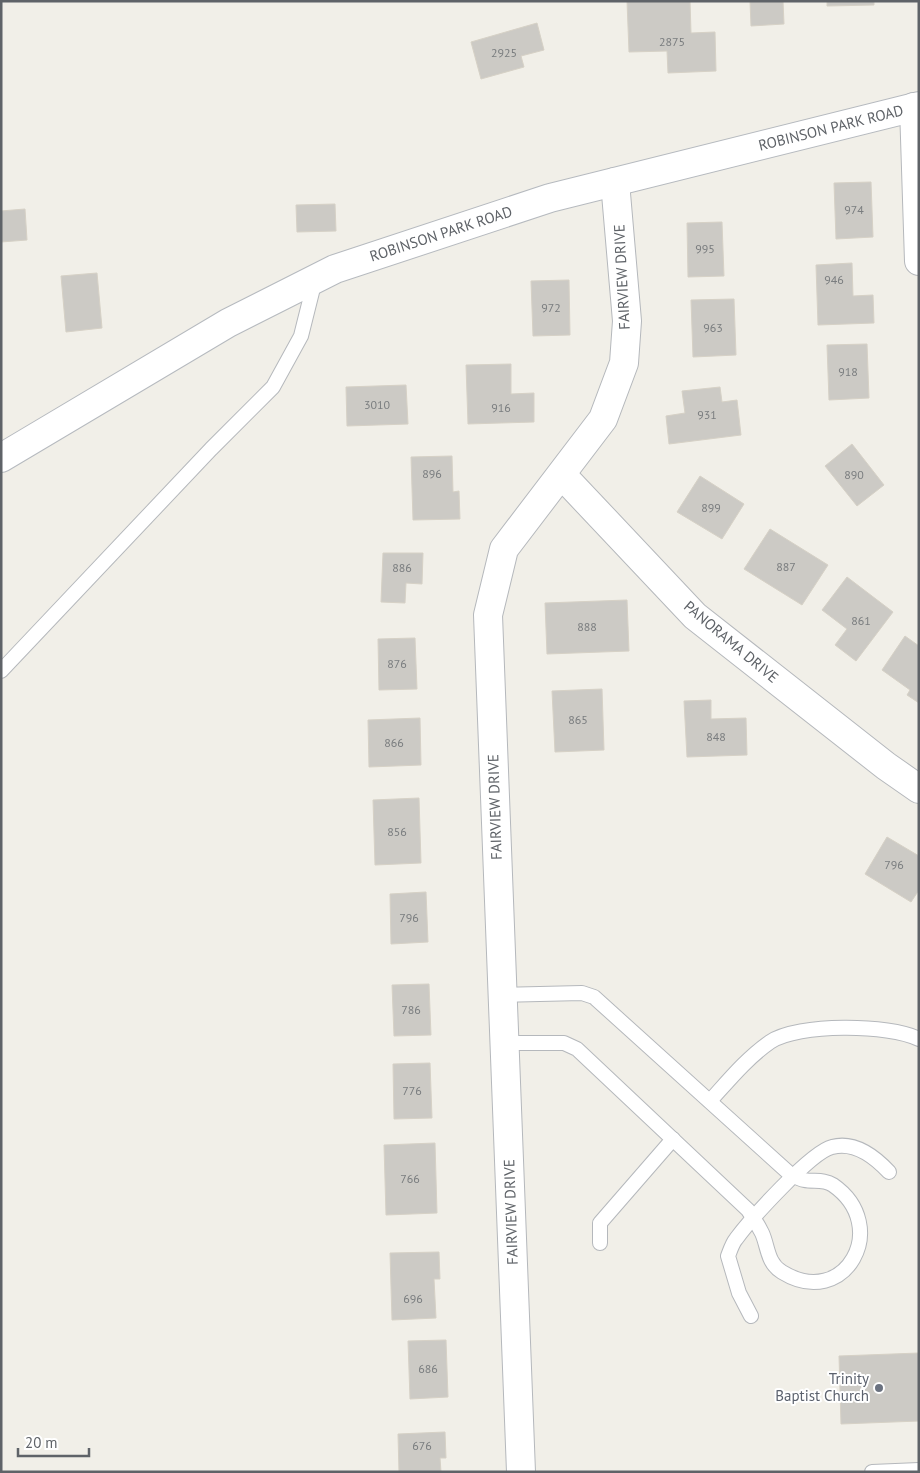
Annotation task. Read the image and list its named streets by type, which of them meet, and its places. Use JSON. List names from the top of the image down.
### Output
{
  "streets": {
    "street": ["ROBINSON PARK ROAD", "FAIRVIEW DRIVE", "PANORAMA DRIVE"]
  },
  "crossings": [
    ["ROBINSON PARK ROAD", "FAIRVIEW DRIVE"],
    ["FAIRVIEW DRIVE", "PANORAMA DRIVE"]
  ],
  "places": ["Trinity Baptist Church"],
  "house_numbers": [
    "2875",
    "2925",
    "974",
    "995",
    "946",
    "972",
    "963",
    "918",
    "3010",
    "916",
    "931",
    "896",
    "890",
    "899",
    "887",
    "886",
    "861",
    "888",
    "876",
    "865",
    "848",
    "866",
    "856",
    "796",
    "796",
    "786",
    "776",
    "766",
    "696",
    "686",
    "676"
  ],
  "scale_bar": "20 m"
}
